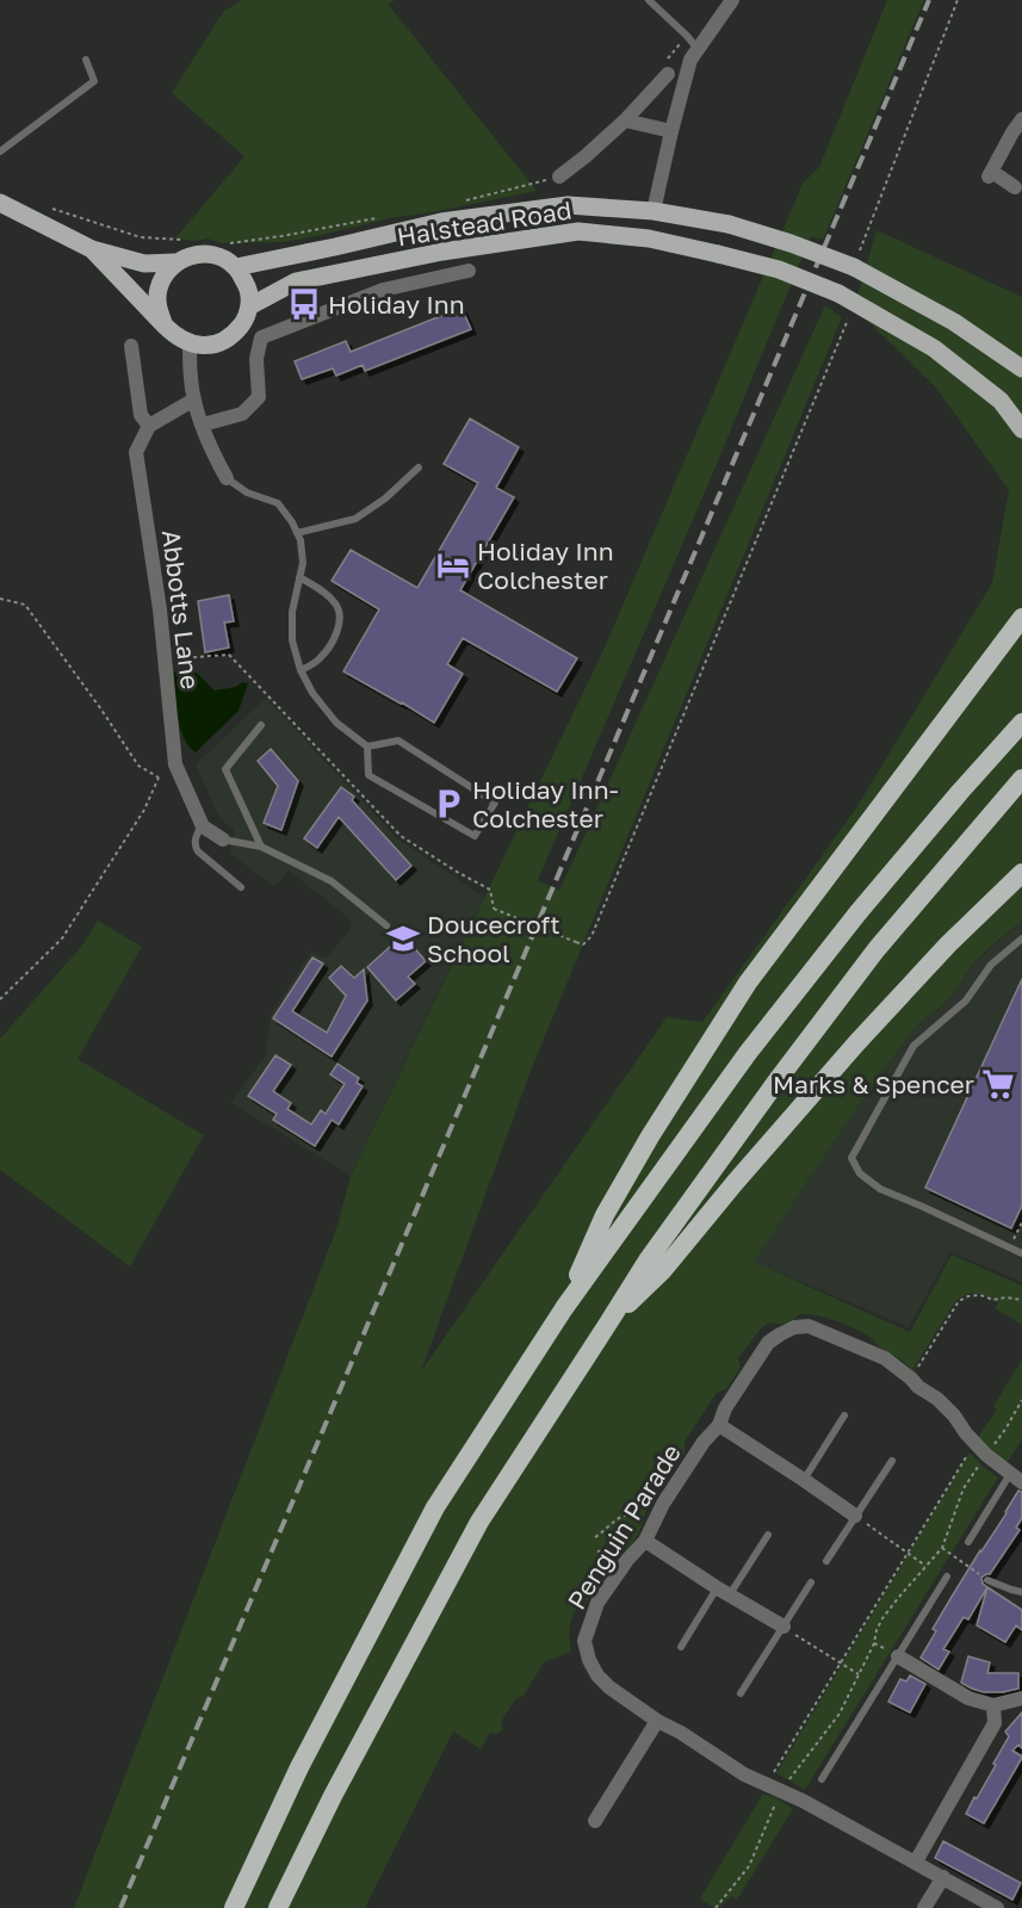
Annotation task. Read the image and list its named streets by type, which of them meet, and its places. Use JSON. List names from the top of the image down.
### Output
{
  "streets": {
    "main road": ["Halstead Road"],
    "street": ["Abbotts Lane", "Penguin Parade"]
  },
  "places": {
    "bus stop": ["Holiday Inn"],
    "hotel": ["Holiday Inn Colchester"],
    "parking": ["Holiday Inn- Colchester"],
    "school or university": ["Doucecroft School"],
    "supermarket": ["Marks & Spencer"]
  }
}
